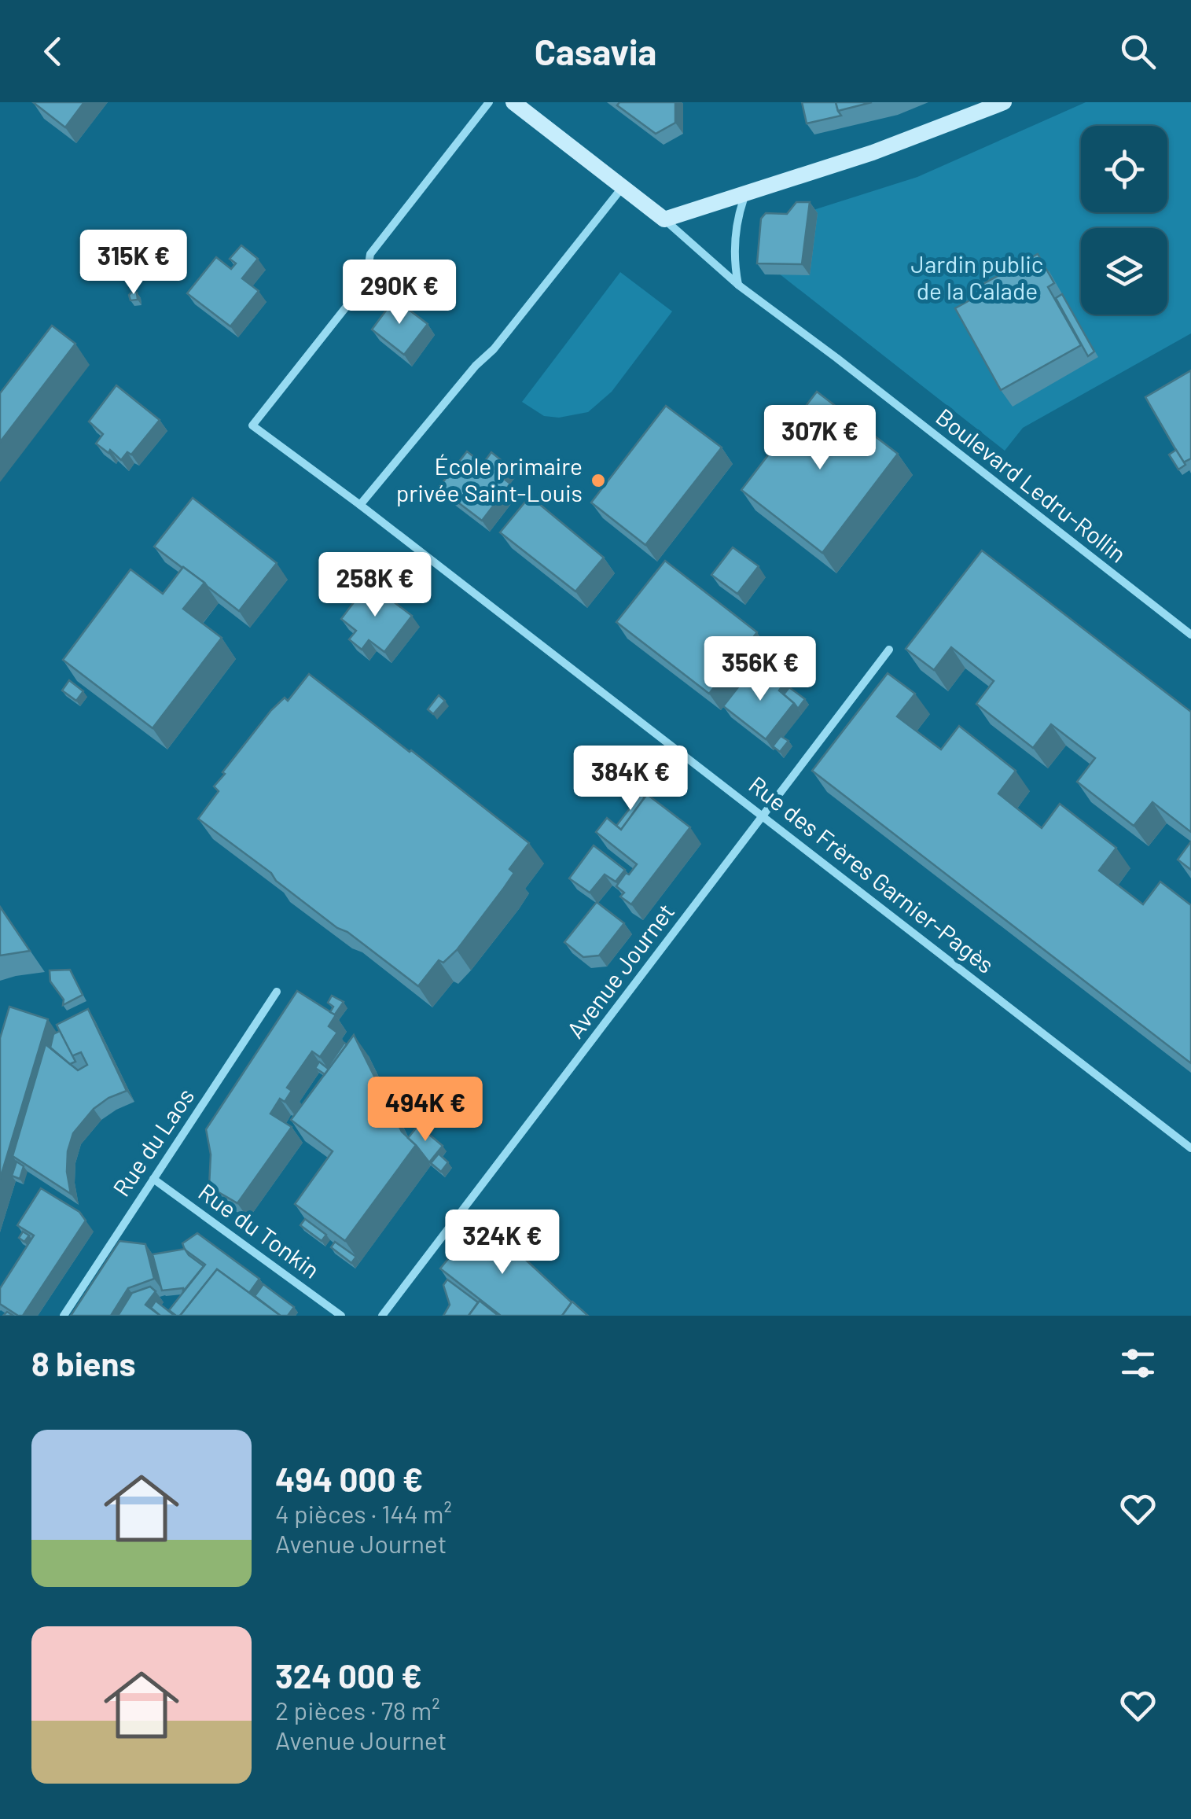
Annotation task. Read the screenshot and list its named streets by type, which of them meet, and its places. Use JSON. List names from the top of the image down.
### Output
{
  "streets": {
    "street": [
      "Boulevard Ledru-Rollin",
      "Rue des Frères Garnier-Pagès",
      "Avenue Journet",
      "Rue du Laos",
      "Rue du Tonkin"
    ]
  },
  "crossings": [
    ["Rue des Frères Garnier-Pagès", "Avenue Journet"],
    ["Rue du Laos", "Rue du Tonkin"]
  ],
  "parks": ["Jardin public de la Calade"],
  "places": ["École primaire privée Saint-Louis"],
  "page": {
    "header": "Casavia",
    "price": [
      "315K €",
      "290K €",
      "307K €",
      "258K €",
      "356K €",
      "384K €",
      "494K €",
      "324K €"
    ],
    "heading": "8 biens",
    "list": [
      {
        "name": "494 000 €",
        "note": "4 pièces · 144 m² · Avenue Journet"
      },
      {
        "name": "324 000 €",
        "note": "2 pièces · 78 m² · Avenue Journet"
      }
    ]
  }
}
